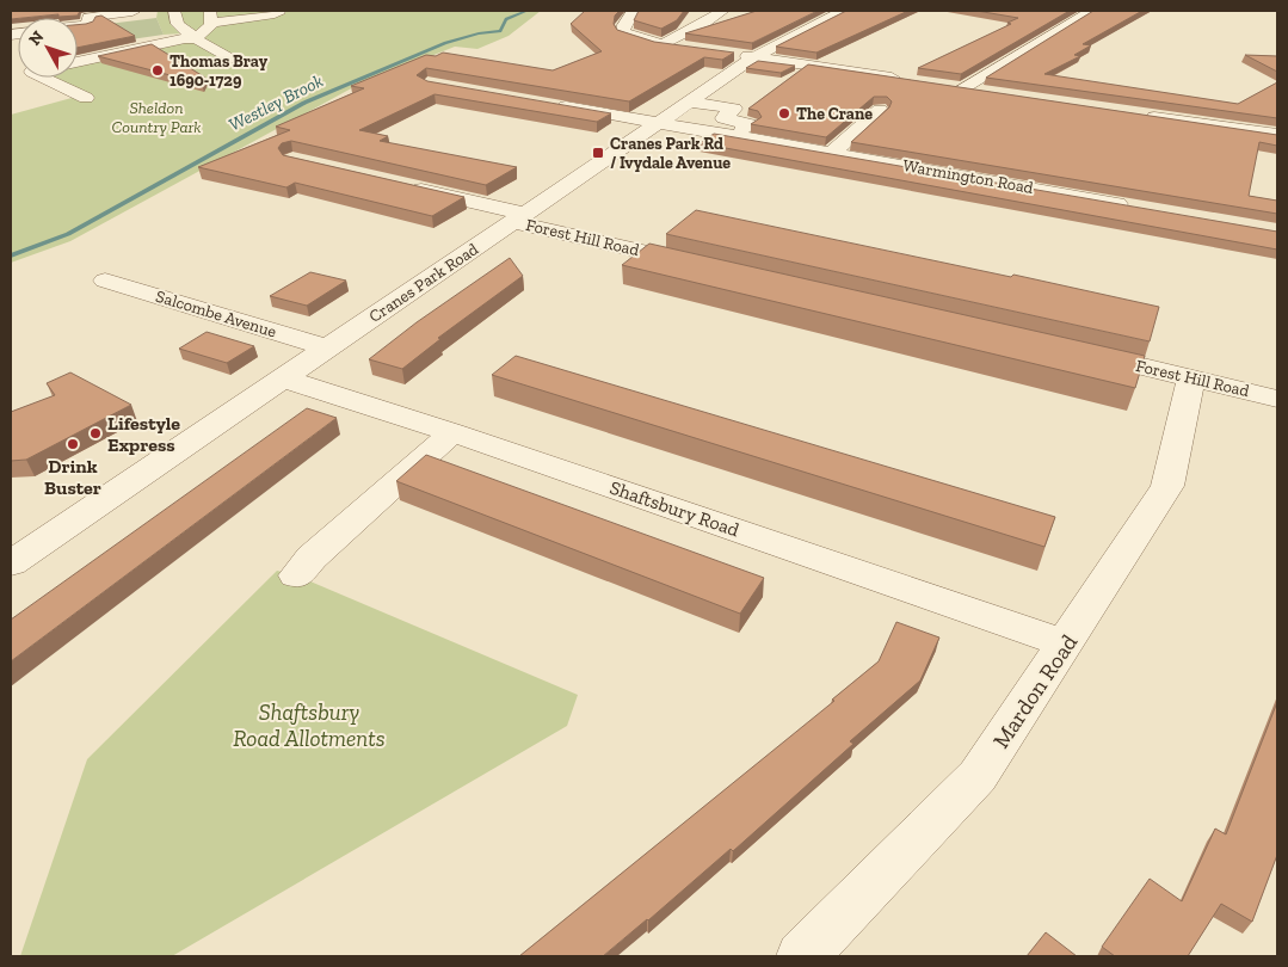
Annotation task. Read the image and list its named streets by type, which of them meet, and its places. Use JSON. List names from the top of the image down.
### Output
{
  "streets": {
    "street": [
      "Warmington Road",
      "Forest Hill Road",
      "Cranes Park Road",
      "Salcombe Avenue",
      "Shaftsbury Road",
      "Mardon Road"
    ]
  },
  "crossings": [
    ["Warmington Road", "Cranes Park Road"],
    ["Forest Hill Road", "Cranes Park Road"],
    ["Forest Hill Road", "Mardon Road"],
    ["Cranes Park Road", "Salcombe Avenue"],
    ["Cranes Park Road", "Shaftsbury Road"],
    ["Shaftsbury Road", "Mardon Road"]
  ],
  "water": ["Westley Brook"],
  "parks": ["Sheldon Country Park", "Shaftsbury Road Allotments"],
  "places": {
    "other": [
      "Thomas Bray 1690-1729",
      "The Crane",
      "Lifestyle Express",
      "Drink Buster"
    ],
    "transit": ["Cranes Park Rd / Ivydale Avenue"]
  },
  "north": "top left"
}
